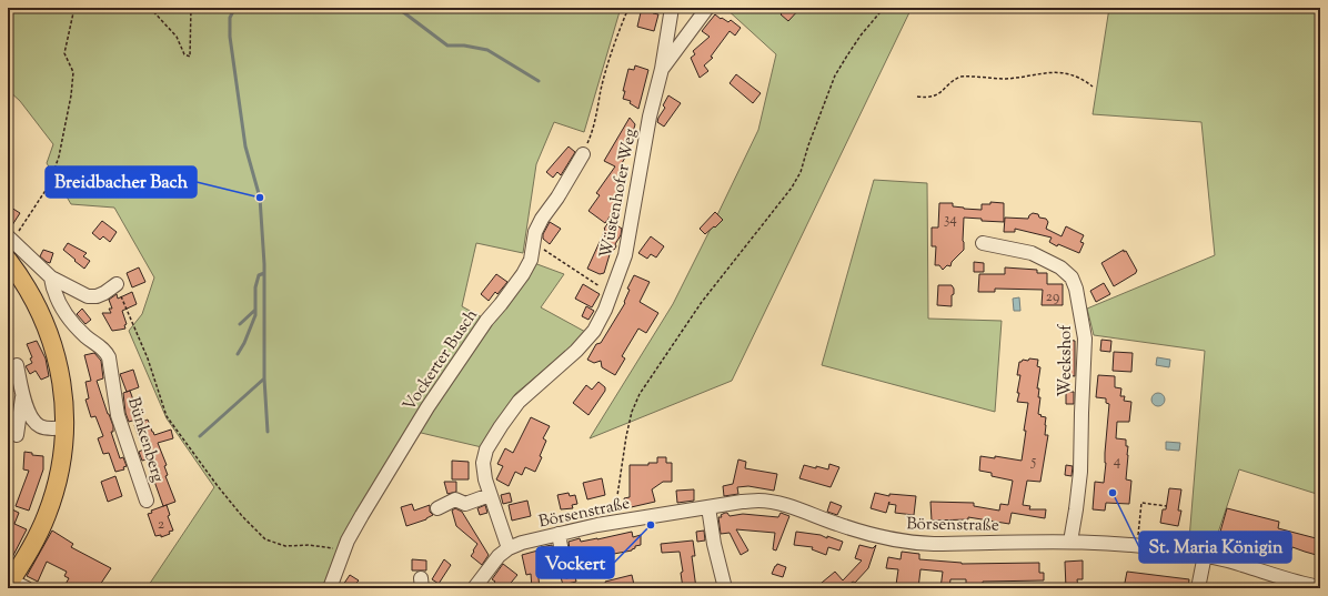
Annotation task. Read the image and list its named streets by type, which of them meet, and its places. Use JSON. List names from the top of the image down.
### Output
{
  "streets": {
    "street": [
      "Wüstenhofer Weg",
      "Vockerter Busch",
      "Weckshof",
      "Bünkenberg",
      "Börsenstraße"
    ]
  },
  "crossings": [
    ["Wüstenhofer Weg", "Börsenstraße"],
    ["Weckshof", "Börsenstraße"]
  ],
  "places": ["Breidbacher Bach", "St. Maria Königin", "Vockert"],
  "house_numbers": [
    "34",
    "29",
    "5",
    "4",
    "2"
  ]
}
